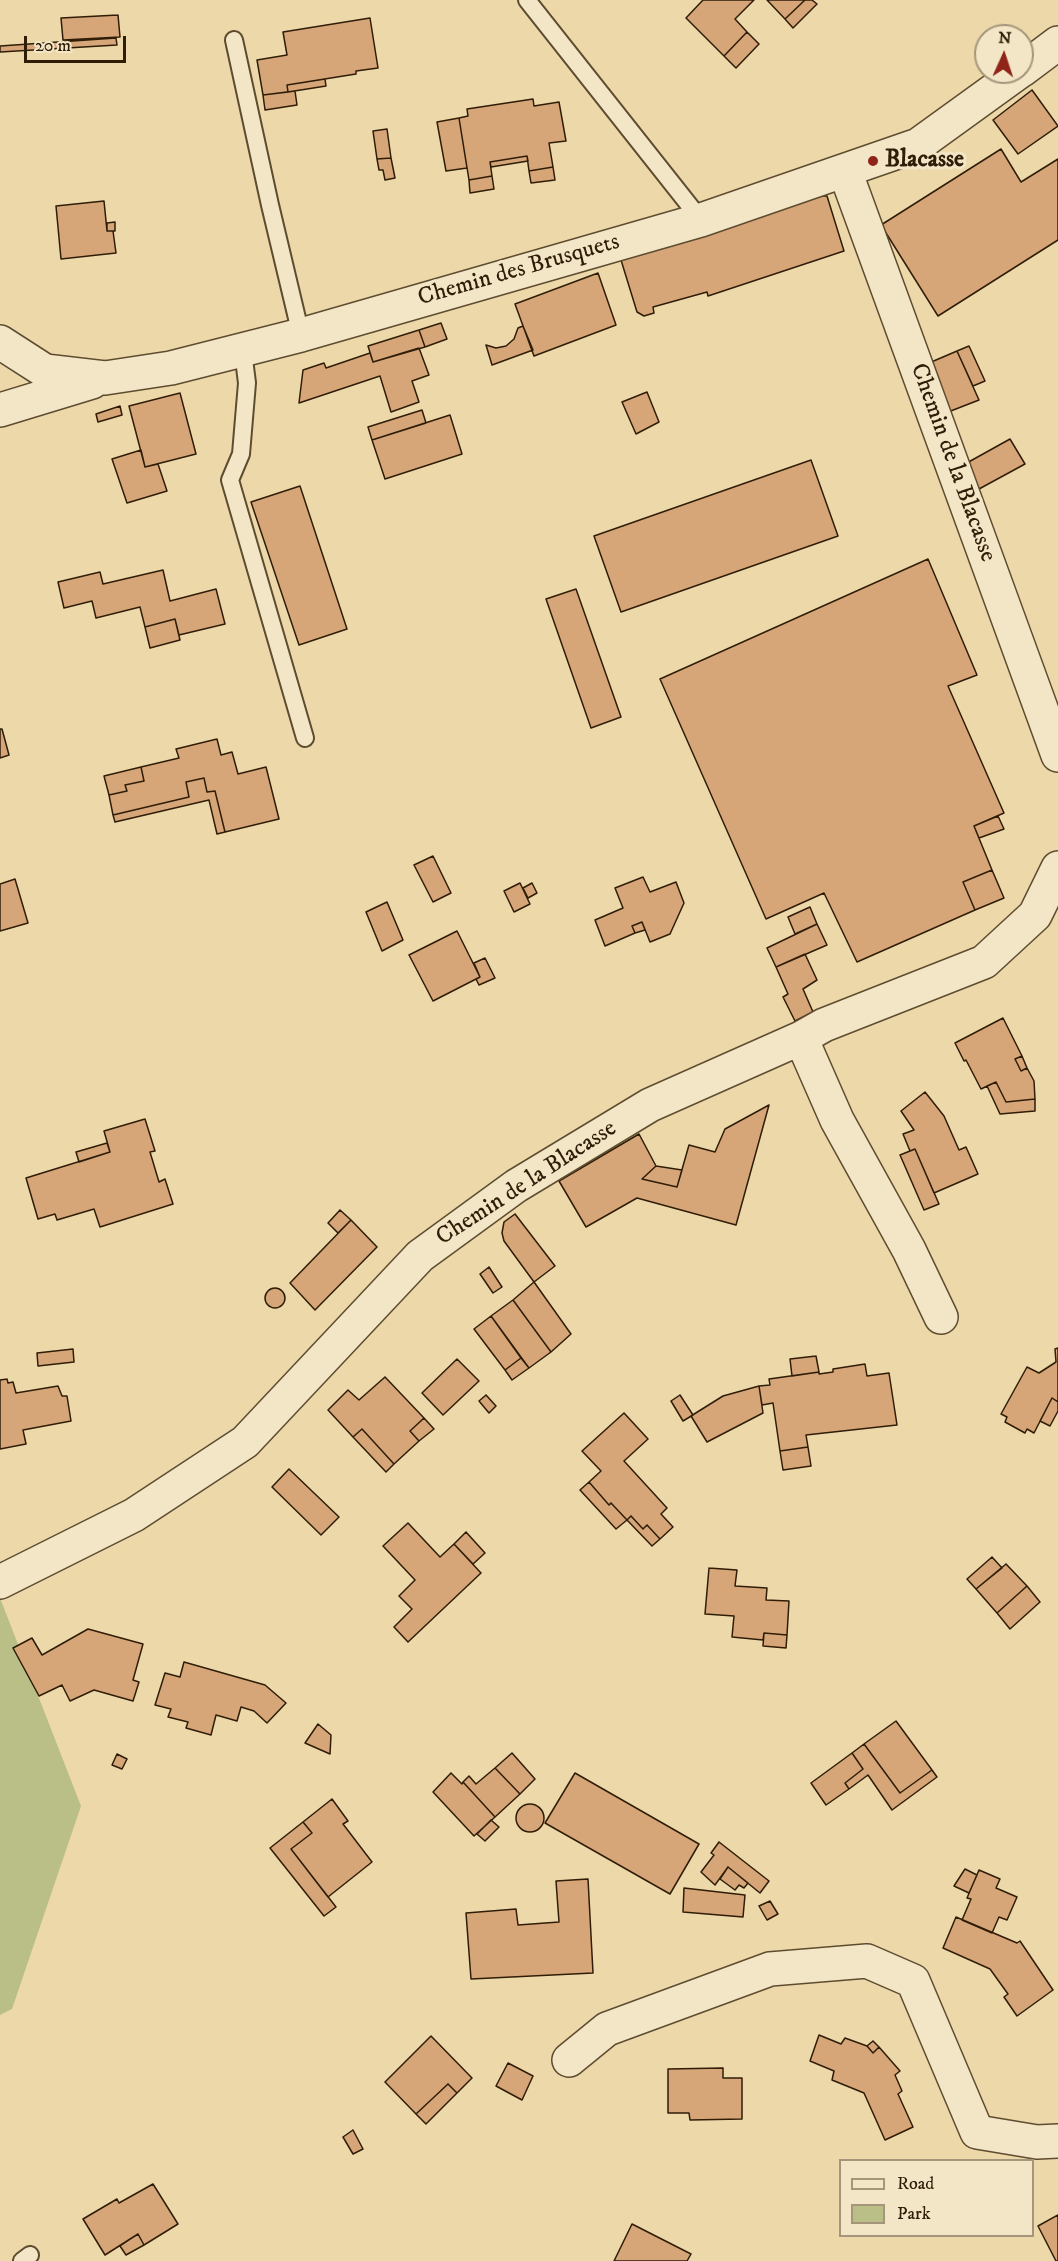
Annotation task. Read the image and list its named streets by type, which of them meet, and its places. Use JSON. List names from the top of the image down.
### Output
{
  "streets": {
    "street": ["Chemin des Brusquets", "Chemin de la Blacasse"]
  },
  "crossings": [
    ["Chemin des Brusquets", "Chemin de la Blacasse"]
  ],
  "places": ["Blacasse"],
  "legend": ["Road", "Park"],
  "scale_bar": "20 m",
  "north": "top"
}
